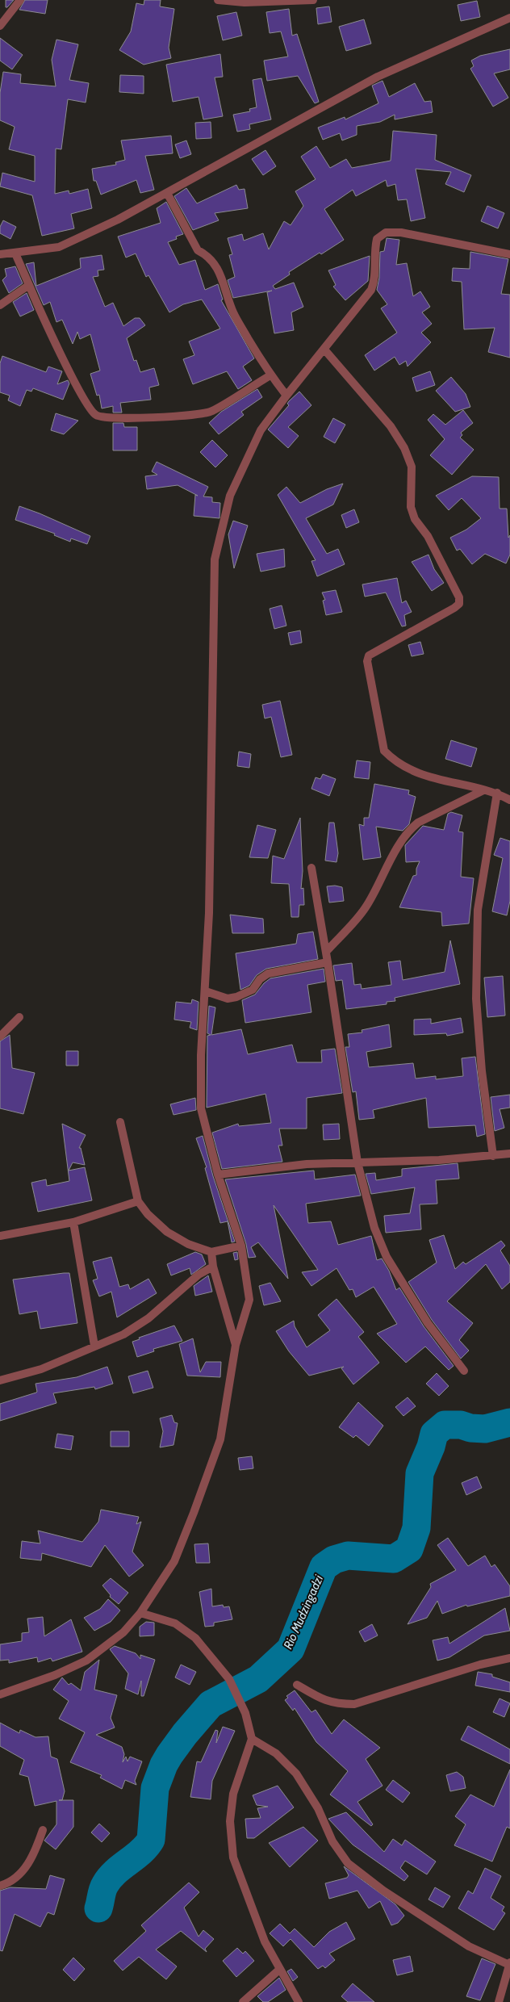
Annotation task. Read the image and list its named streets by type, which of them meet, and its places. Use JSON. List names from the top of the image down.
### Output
{
  "water": ["Rio Mudzingadzi"]
}
